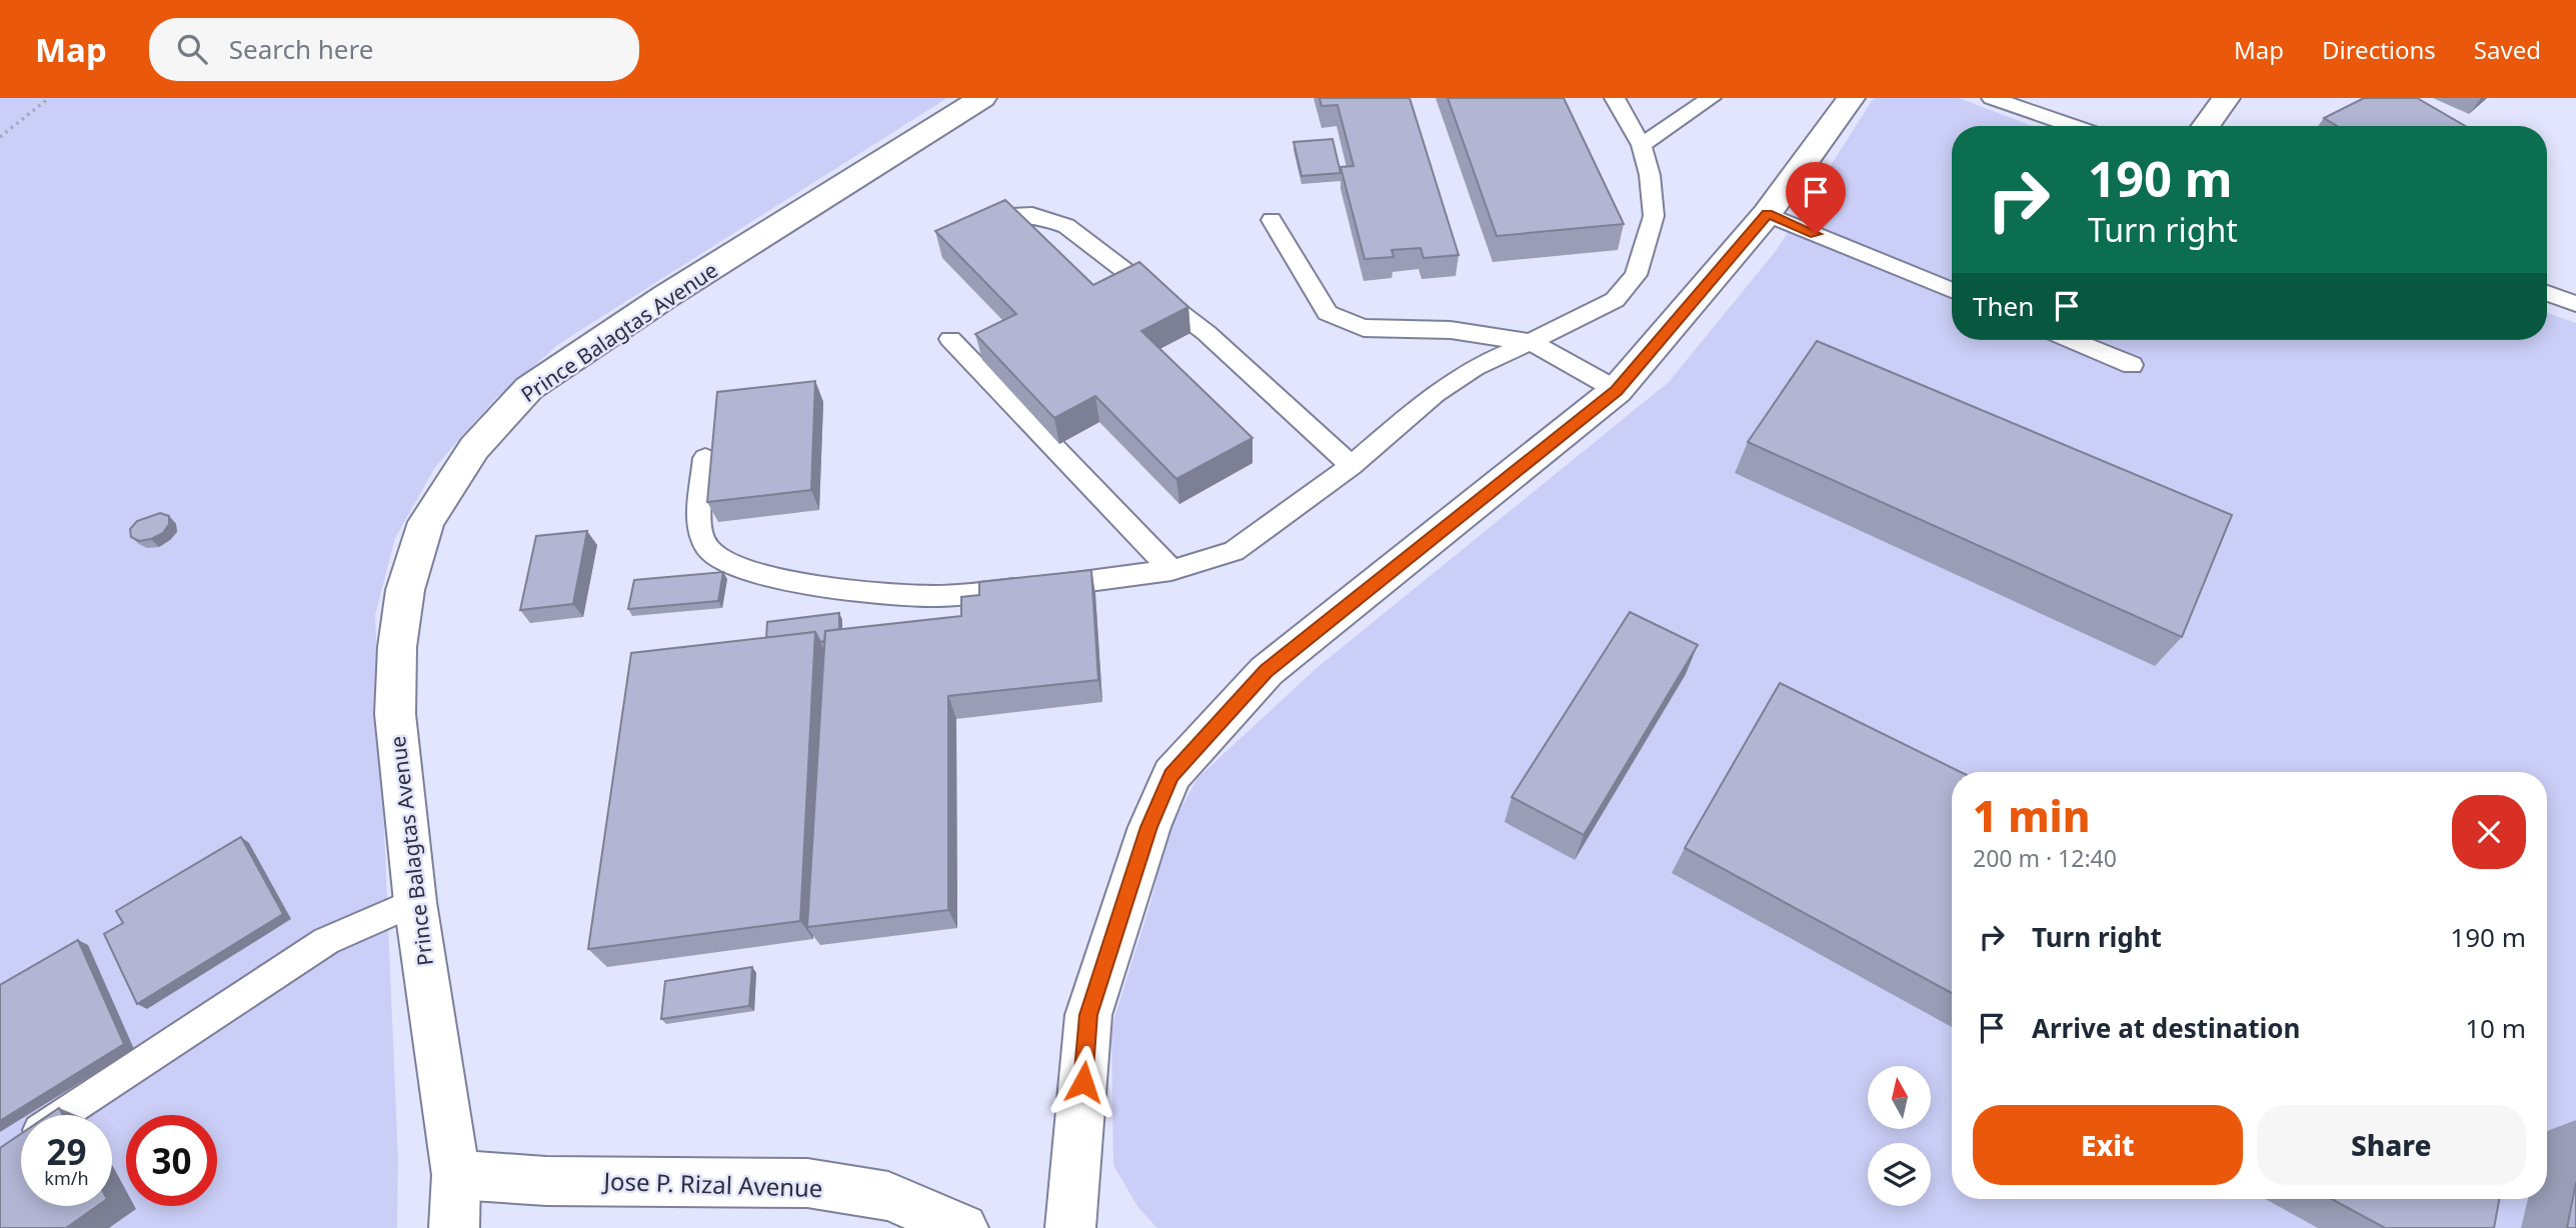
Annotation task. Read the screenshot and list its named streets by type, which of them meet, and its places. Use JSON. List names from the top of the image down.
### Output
{
  "streets": {
    "main road": ["Prince Balagtas Avenue", "Jose P. Rizal Avenue"]
  },
  "crossings": [
    ["Prince Balagtas Avenue", "Jose P. Rizal Avenue"]
  ],
  "north": "top",
  "page": {
    "header": "Map",
    "search": "Search here",
    "nav": ["Map", "Directions", "Saved"],
    "turn": ["190 m", "Turn right"],
    "then": "Then",
    "heading": ["1 min", "200 m · 12:40"],
    "list": [
      {
        "name": "Turn right",
        "value": "190 m"
      },
      {
        "name": "Arrive at destination",
        "value": "10 m"
      }
    ],
    "buttons": ["Exit", "Share"],
    "speed": "29 km/h",
    "limit": "30"
  }
}
